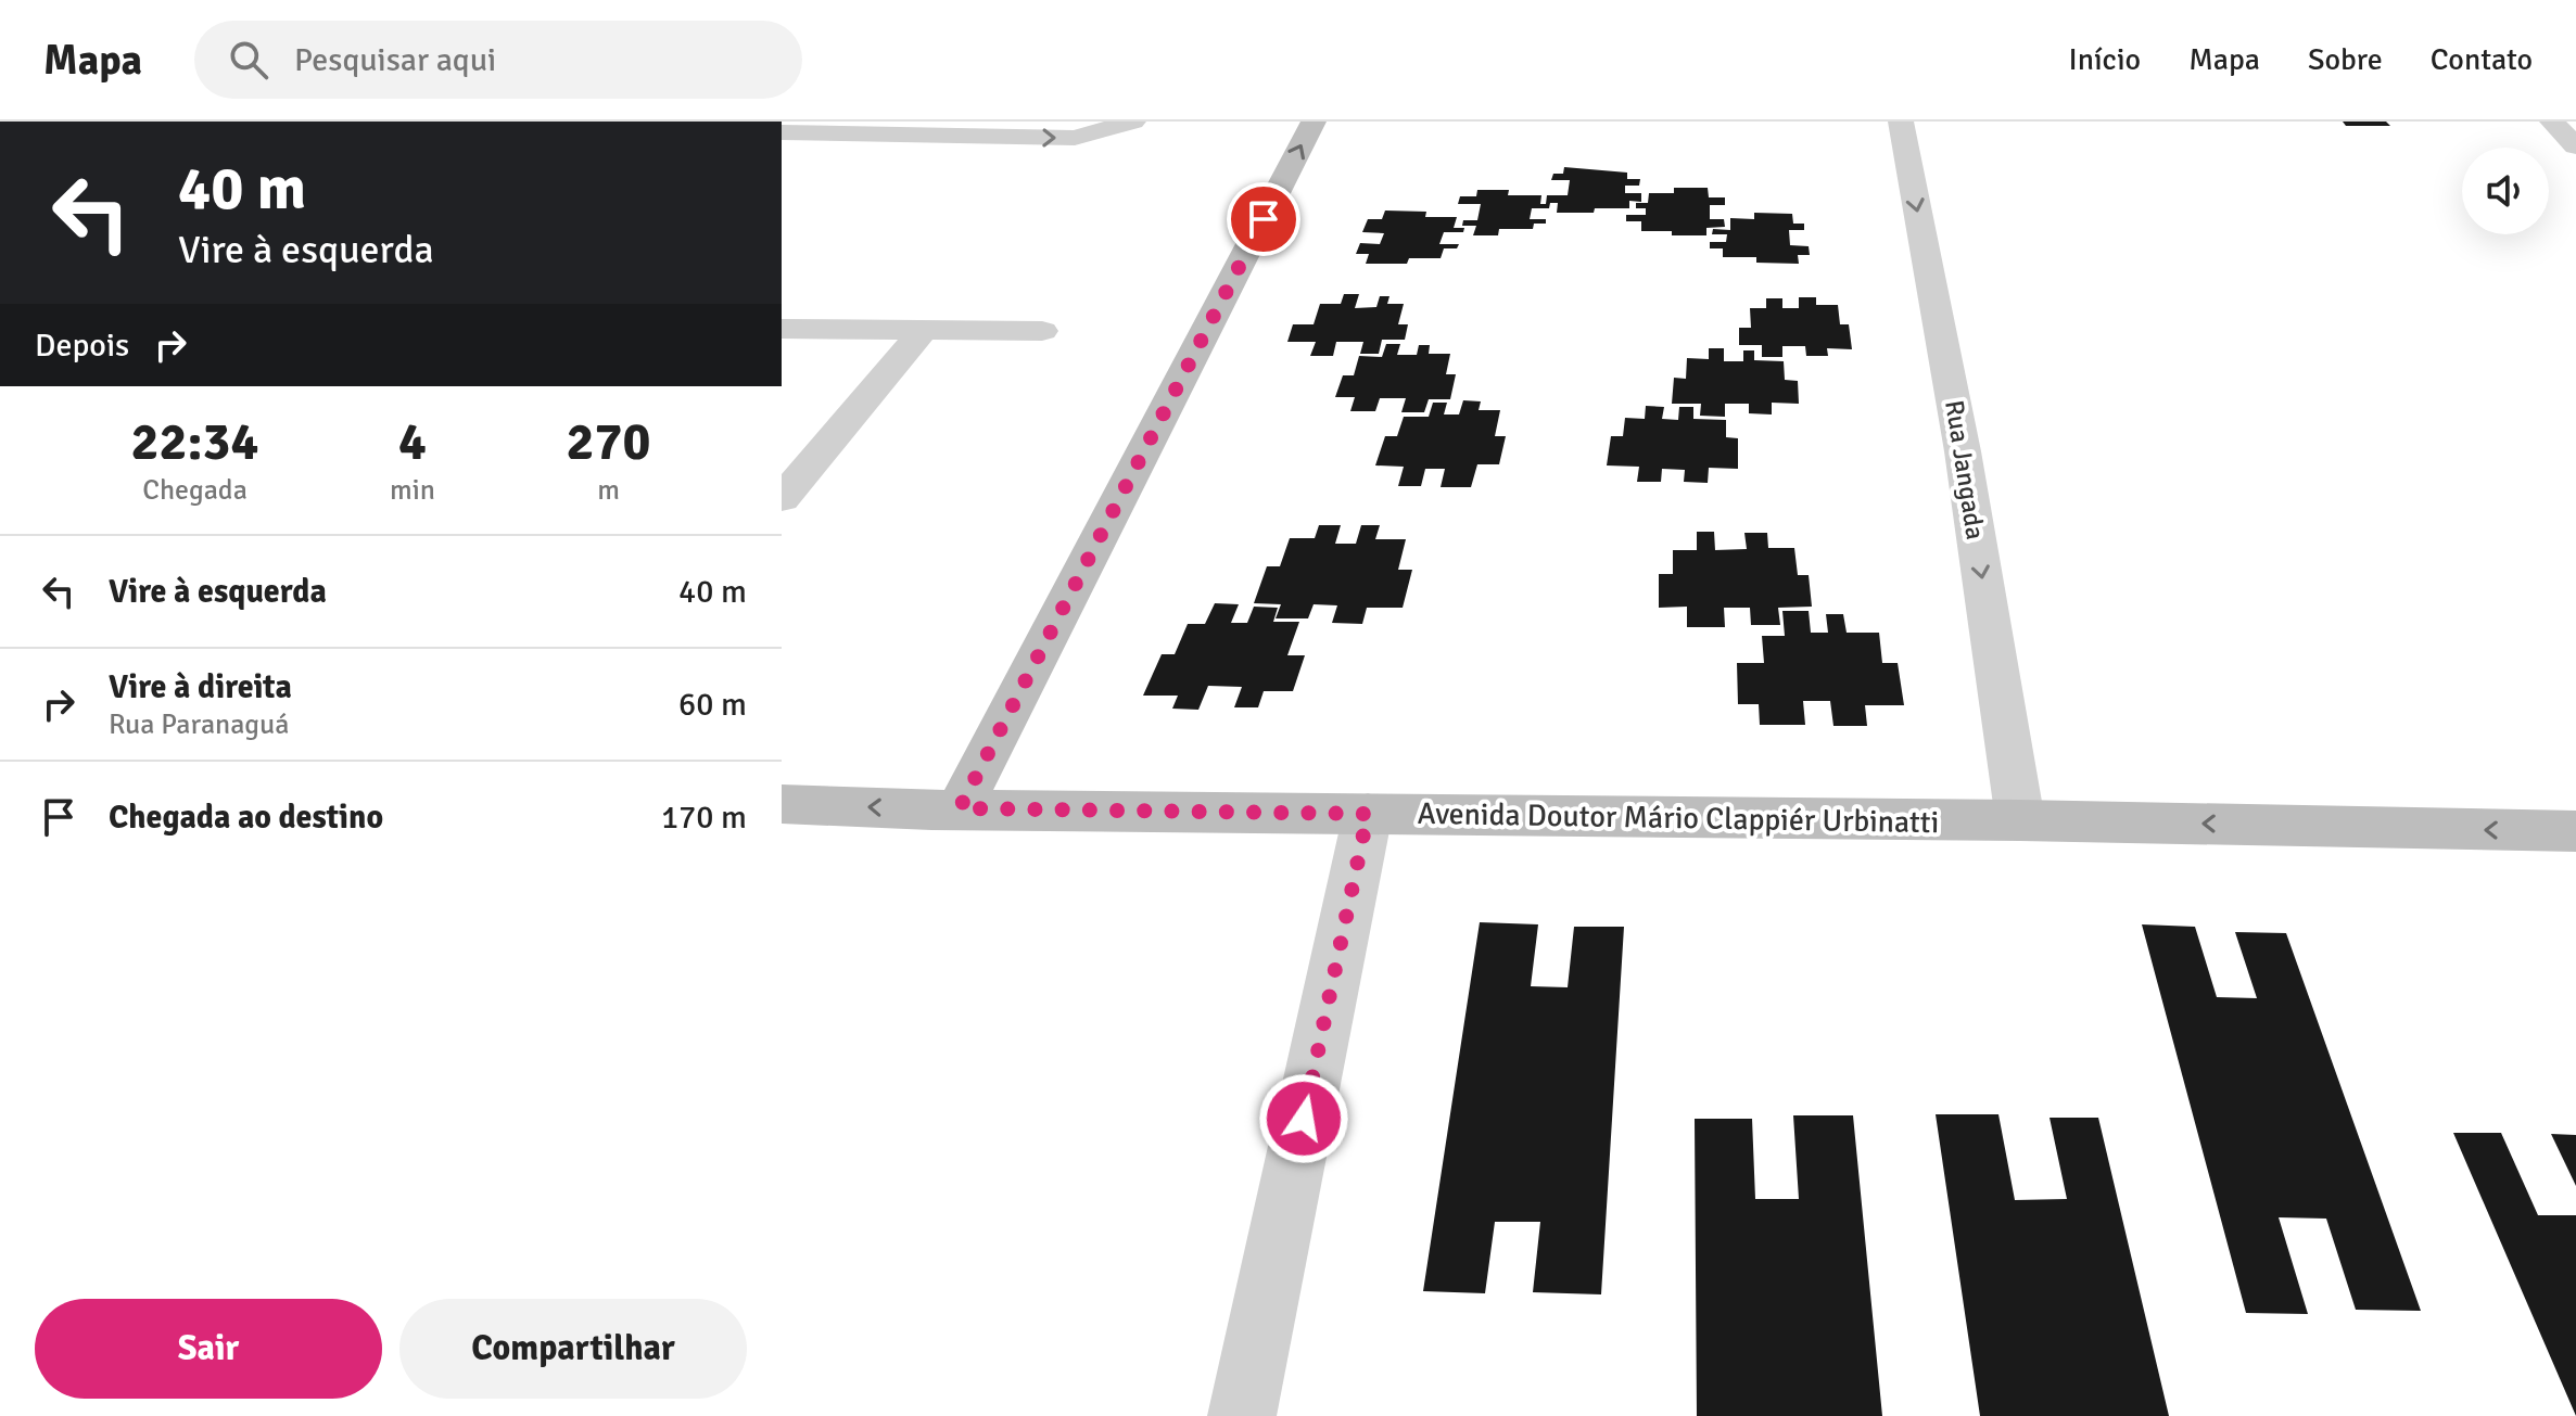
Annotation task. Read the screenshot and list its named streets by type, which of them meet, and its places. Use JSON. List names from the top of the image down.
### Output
{
  "streets": {
    "main road": ["Avenida Doutor Mário Clappiér Urbinatti"],
    "street": ["Rua Jangada"]
  },
  "crossings": [
    ["Rua Jangada", "Avenida Doutor Mário Clappiér Urbinatti"]
  ],
  "one_way": ["Rua Jangada", "Avenida Doutor Mário Clappiér Urbinatti"],
  "page": {
    "header": "Mapa",
    "search": "Pesquisar aqui",
    "nav": [
      "Início",
      "Mapa",
      "Sobre",
      "Contato"
    ],
    "turn": ["40 m", "Vire à esquerda"],
    "then": "Depois",
    "eta": [
      "22:34",
      "Chegada",
      "4",
      "min",
      "270",
      "m"
    ],
    "list": [
      {
        "name": "Vire à esquerda",
        "value": "40 m"
      },
      {
        "name": "Vire à direita",
        "note": "Rua Paranaguá",
        "value": "60 m"
      },
      {
        "name": "Chegada ao destino",
        "value": "170 m"
      }
    ],
    "buttons": ["Sair", "Compartilhar"]
  }
}
